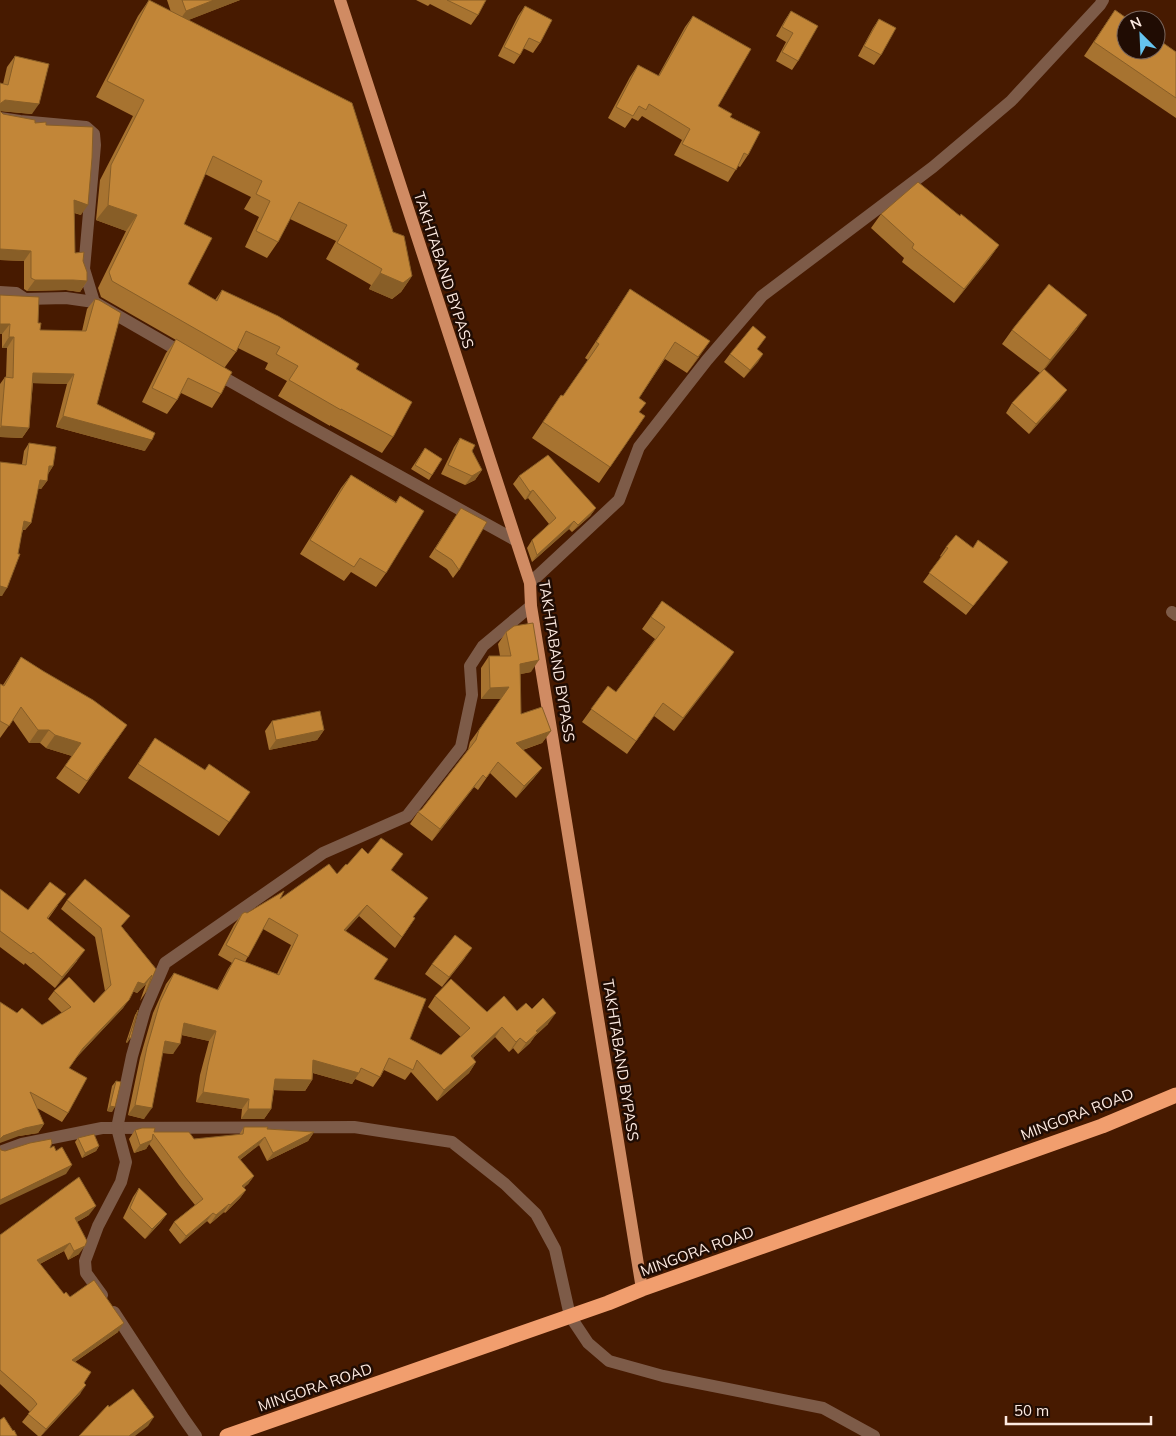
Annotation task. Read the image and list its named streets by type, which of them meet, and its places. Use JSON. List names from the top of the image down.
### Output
{
  "streets": {
    "highway": ["MINGORA ROAD"],
    "main road": ["TAKHTABAND BYPASS"]
  },
  "crossings": [
    ["TAKHTABAND BYPASS", "MINGORA ROAD"]
  ],
  "scale_bar": "50 m",
  "north": "top left"
}
